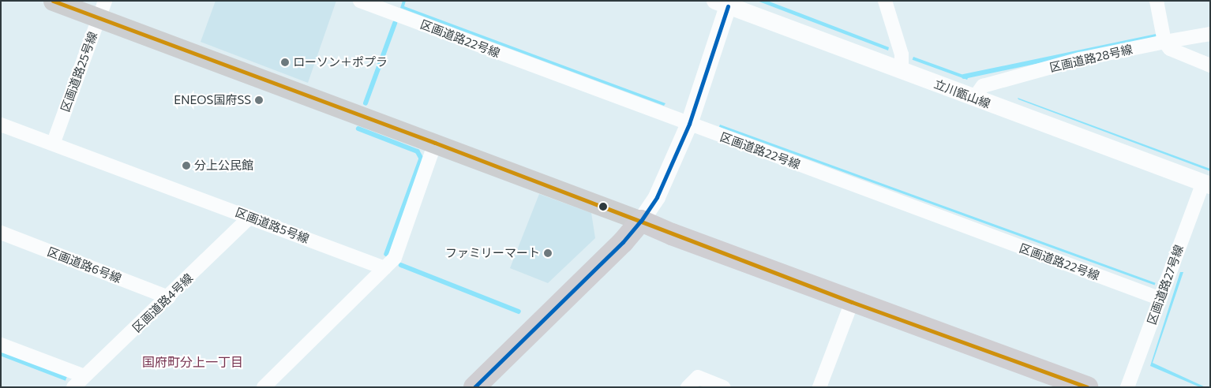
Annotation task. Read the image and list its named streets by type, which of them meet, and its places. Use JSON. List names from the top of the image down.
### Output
{
  "streets": {
    "street": [
      "区画道路22号線",
      "区画道路28号線",
      "区画道路25号線",
      "立川甑山線",
      "区画道路5号線",
      "区画道路6号線",
      "区画道路27号線",
      "区画道路4号線"
    ]
  },
  "crossings": [
    ["区画道路22号線", "区画道路27号線"],
    ["区画道路28号線", "立川甑山線"],
    ["区画道路25号線", "区画道路5号線"],
    ["立川甑山線", "区画道路27号線"],
    ["区画道路5号線", "区画道路4号線"],
    ["区画道路6号線", "区画道路4号線"]
  ],
  "districts": ["国府町分上一丁目"],
  "places": [
    "ローソン＋ポプラ",
    "ENEOS国府SS",
    "分上公民館",
    "ファミリーマート"
  ]
}
